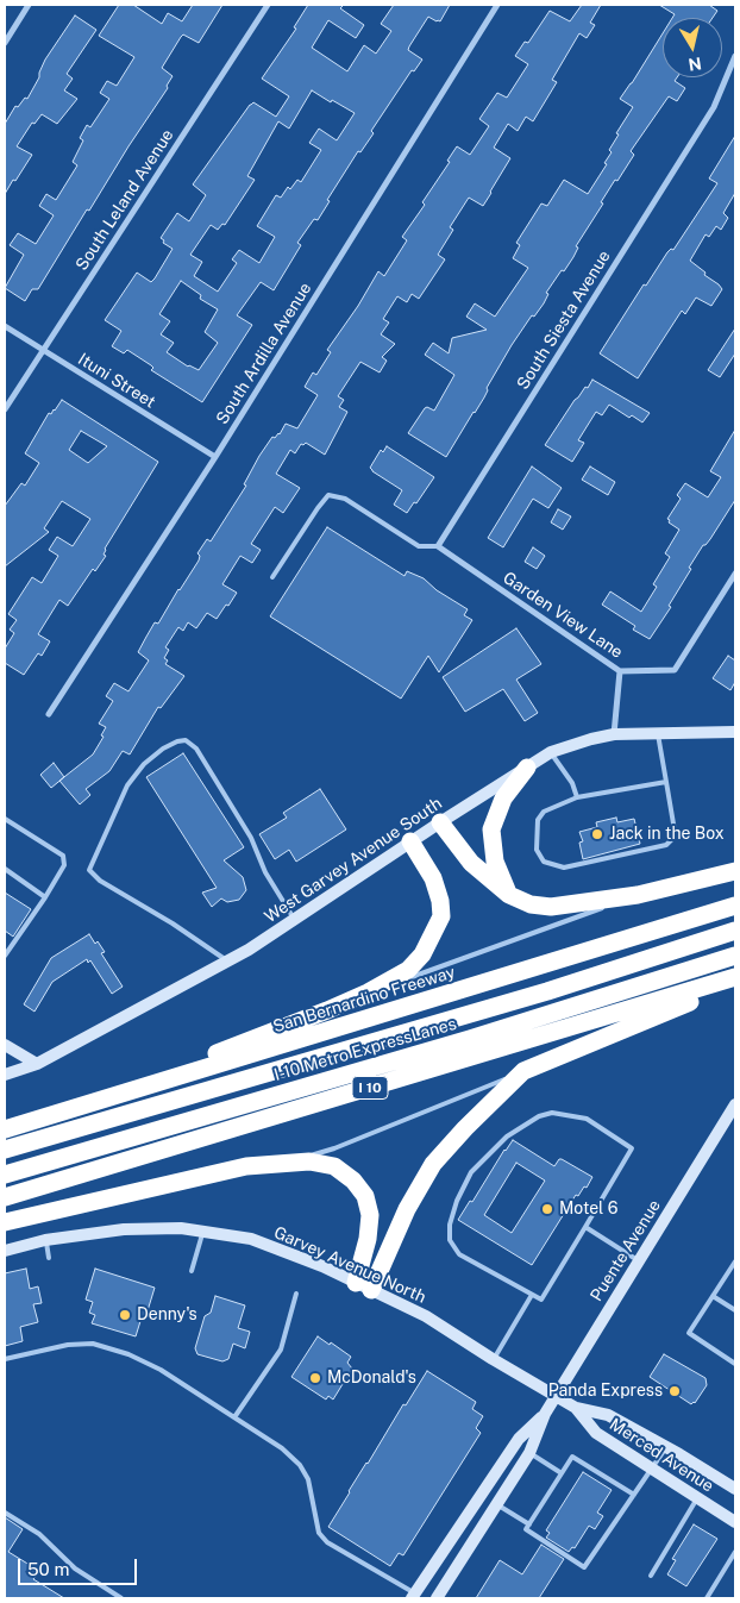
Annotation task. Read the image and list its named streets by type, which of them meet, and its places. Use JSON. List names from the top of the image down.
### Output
{
  "streets": {
    "highway": ["San Bernardino Freeway", "I-10 Metro ExpressLanes", "I 10"],
    "main road": [
      "West Garvey Avenue South",
      "Puente Avenue",
      "Garvey Avenue North",
      "Merced Avenue"
    ],
    "street": [
      "South Leland Avenue",
      "South Siesta Avenue",
      "South Ardilla Avenue",
      "Ituni Street",
      "Garden View Lane"
    ]
  },
  "crossings": [
    ["South Leland Avenue", "Ituni Street"],
    ["South Siesta Avenue", "Garden View Lane"],
    ["South Ardilla Avenue", "Ituni Street"],
    ["Garden View Lane", "West Garvey Avenue South"],
    ["Puente Avenue", "Garvey Avenue North"],
    ["Puente Avenue", "Merced Avenue"],
    ["Garvey Avenue North", "Merced Avenue"]
  ],
  "places": [
    "Jack in the Box",
    "Motel 6",
    "Denny's",
    "McDonald's",
    "Panda Express"
  ],
  "scale_bar": "50 m",
  "north": "bottom"
}
